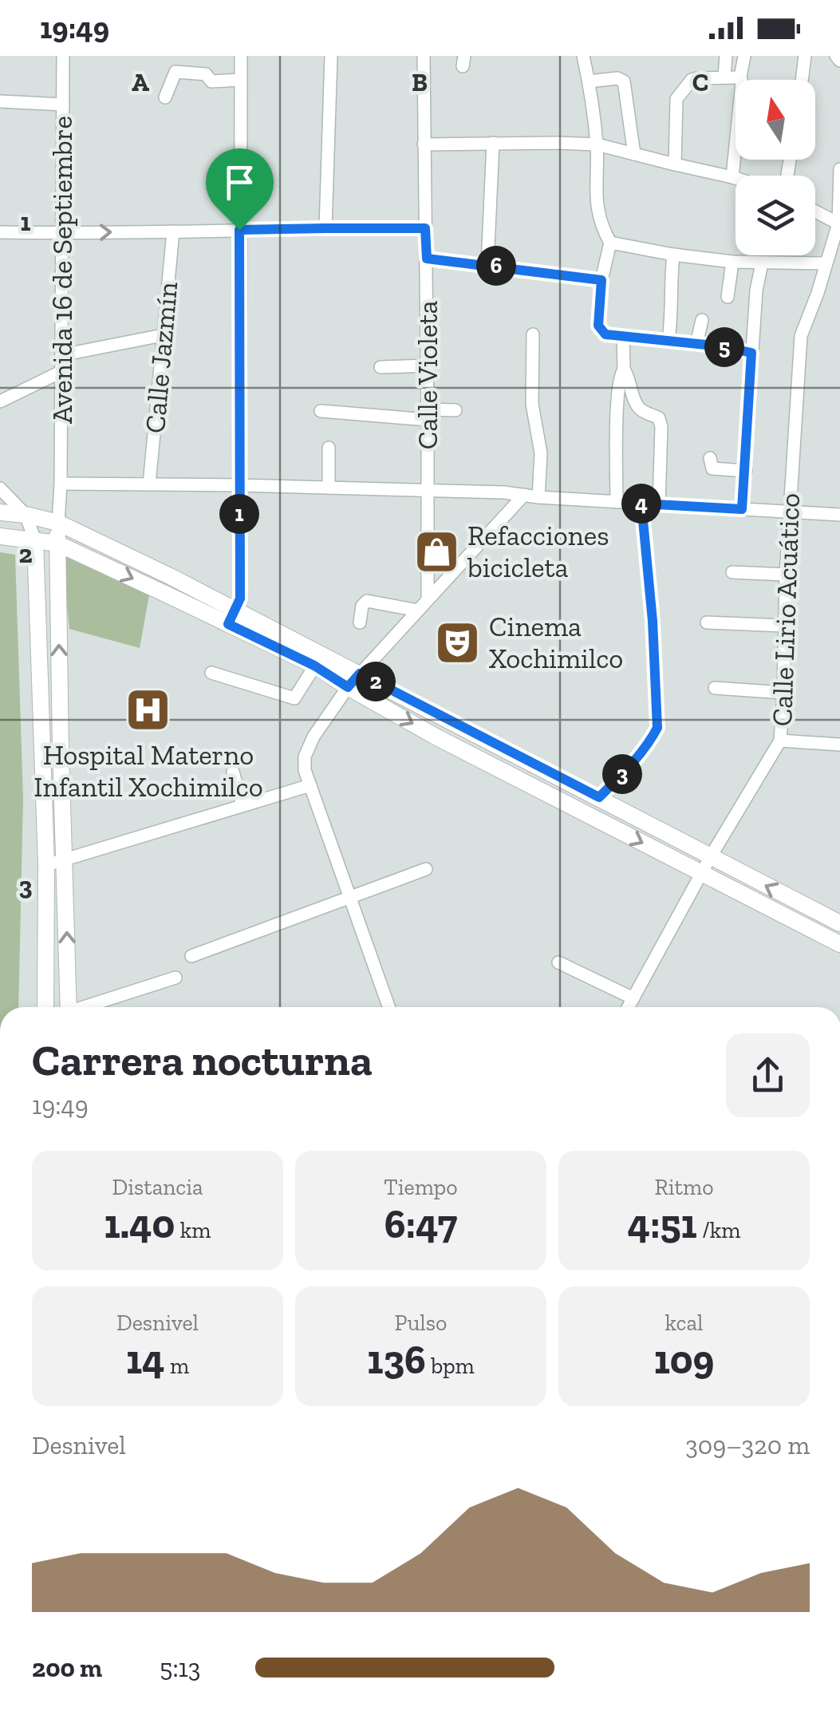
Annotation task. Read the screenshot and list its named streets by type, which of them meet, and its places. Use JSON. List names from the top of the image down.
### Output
{
  "streets": {
    "street": [
      "Avenida 16 de Septiembre",
      "Calle Jazmín",
      "Calle Violeta",
      "Calle Lirio Acuático"
    ]
  },
  "places": {
    "shop": ["Refacciones bicicleta"],
    "theatre": ["Cinema Xochimilco"],
    "hospital": ["Hospital Materno Infantil Xochimilco"]
  },
  "north": "top",
  "page": {
    "status": "19:49",
    "pins": [
      "6",
      "5",
      "4",
      "1",
      "2",
      "3"
    ],
    "heading": ["Carrera nocturna", "19:49"],
    "stats": [
      ["Distancia", "1.40 km"],
      ["Tiempo", "6:47"],
      ["Ritmo", "4:51 /km"],
      ["Desnivel", "14 m"],
      ["Pulso", "136 bpm"],
      ["kcal", "109"]
    ],
    "chart": ["Desnivel", "309–320 m"],
    "list": [
      {
        "name": "200 m",
        "note": "5:13"
      }
    ]
  },
  "grid": {
    "columns": ["A", "B", "C"],
    "rows": ["1", "2", "3"]
  }
}
